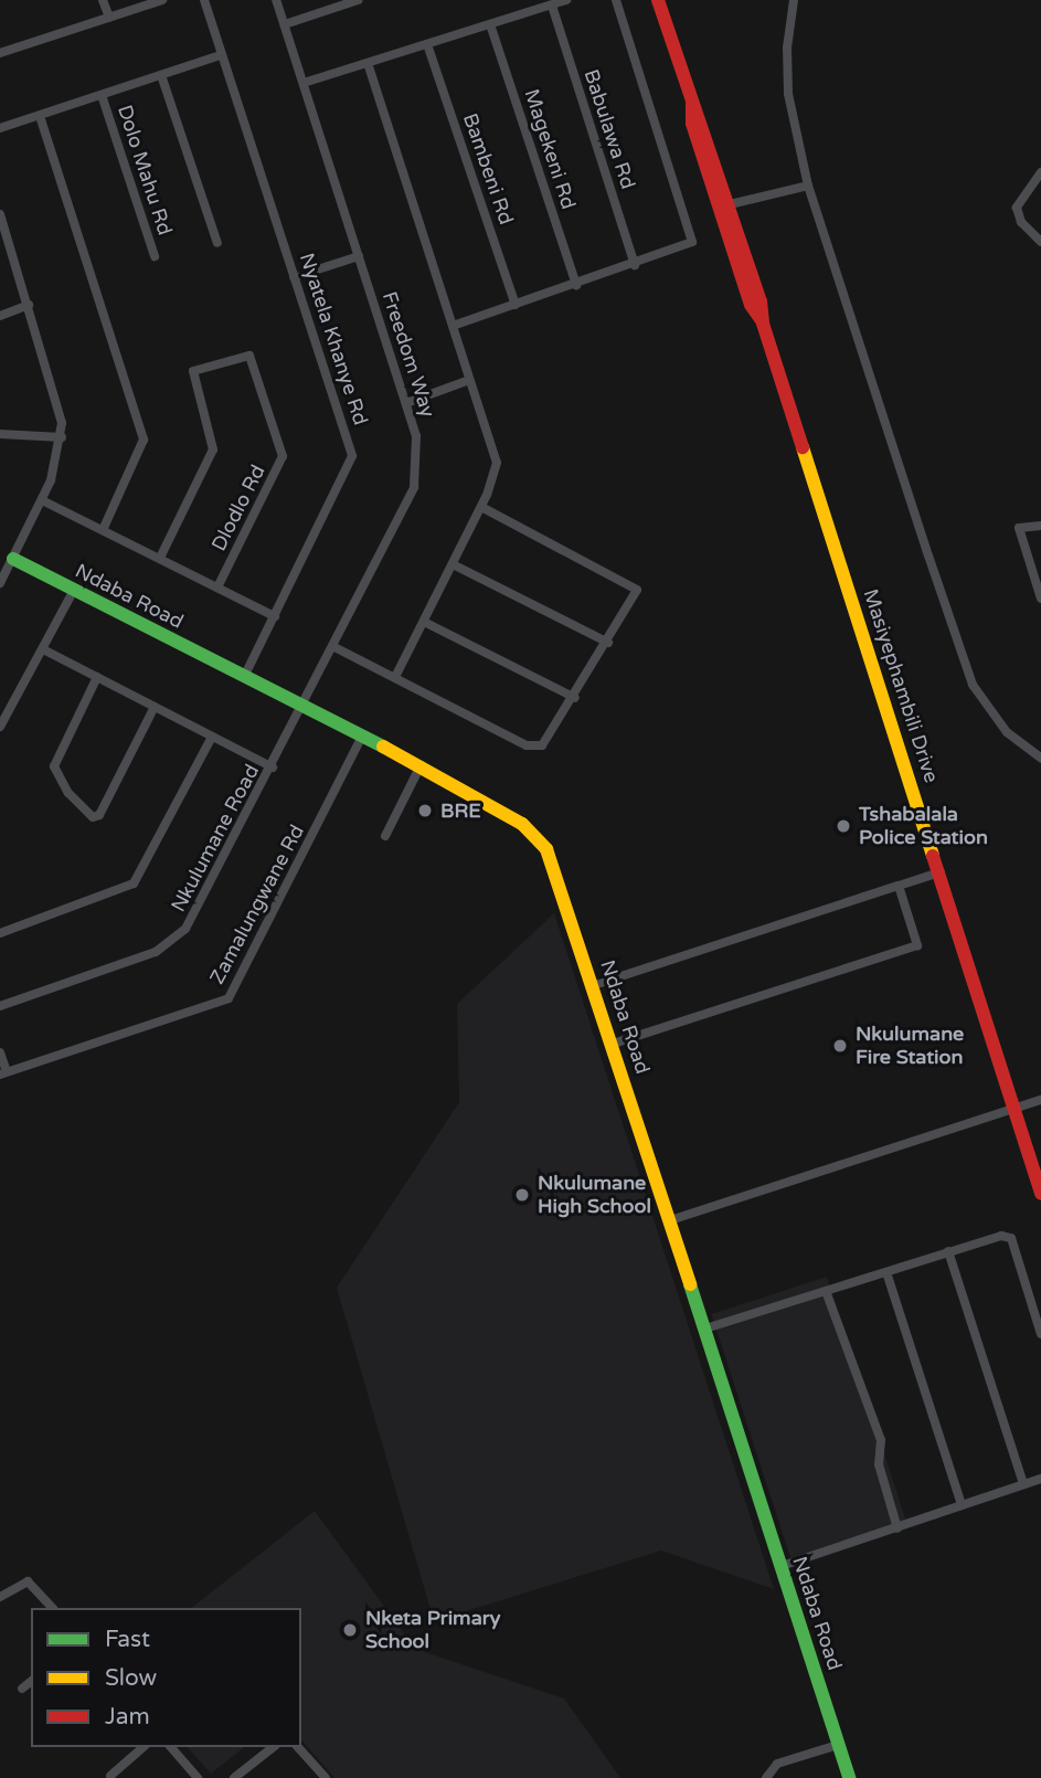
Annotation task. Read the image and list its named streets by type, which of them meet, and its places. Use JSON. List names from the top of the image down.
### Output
{
  "streets": {
    "street": [
      "Babulawa Rd",
      "Magekeni Rd",
      "Bambeni Rd",
      "Dolo Mahu Rd",
      "Nyatela Khanye Rd",
      "Freedom Way",
      "Dlodlo Rd",
      "Ndaba Road",
      "Masiyephambili Drive",
      "Nkulumane Road",
      "Zamalungwane Rd"
    ]
  },
  "crossings": [
    ["Nyatela Khanye Rd", "Ndaba Road"],
    ["Freedom Way", "Ndaba Road"],
    ["Freedom Way", "Nkulumane Road"],
    ["Ndaba Road", "Nkulumane Road"],
    ["Ndaba Road", "Zamalungwane Rd"]
  ],
  "places": [
    "BRE",
    "Tshabalala Police Station",
    "Nkulumane Fire Station",
    "Nkulumane High School",
    "Nketa Primary School"
  ],
  "legend": ["Fast", "Slow", "Jam"]
}
